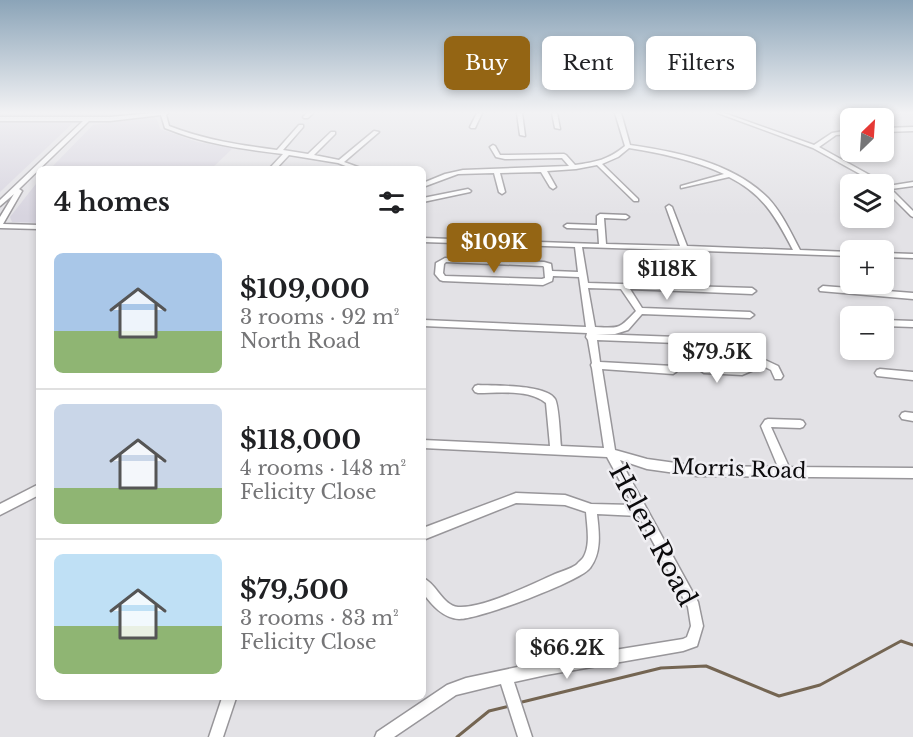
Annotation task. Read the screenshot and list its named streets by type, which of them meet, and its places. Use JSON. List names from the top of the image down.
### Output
{
  "streets": {
    "street": ["Morris Road", "Helen Road"]
  },
  "crossings": [
    ["Morris Road", "Helen Road"]
  ],
  "north": "top right",
  "page": {
    "chip": ["Buy", "Rent", "Filters"],
    "map_buttons": ["+", "−"],
    "heading": "4 homes",
    "price": [
      "$109K",
      "$118K",
      "$79.5K",
      "$66.2K"
    ],
    "list": [
      {
        "name": "$109,000",
        "note": "3 rooms · 92 m² · North Road"
      },
      {
        "name": "$118,000",
        "note": "4 rooms · 148 m² · Felicity Close"
      },
      {
        "name": "$79,500",
        "note": "3 rooms · 83 m² · Felicity Close"
      }
    ]
  }
}
